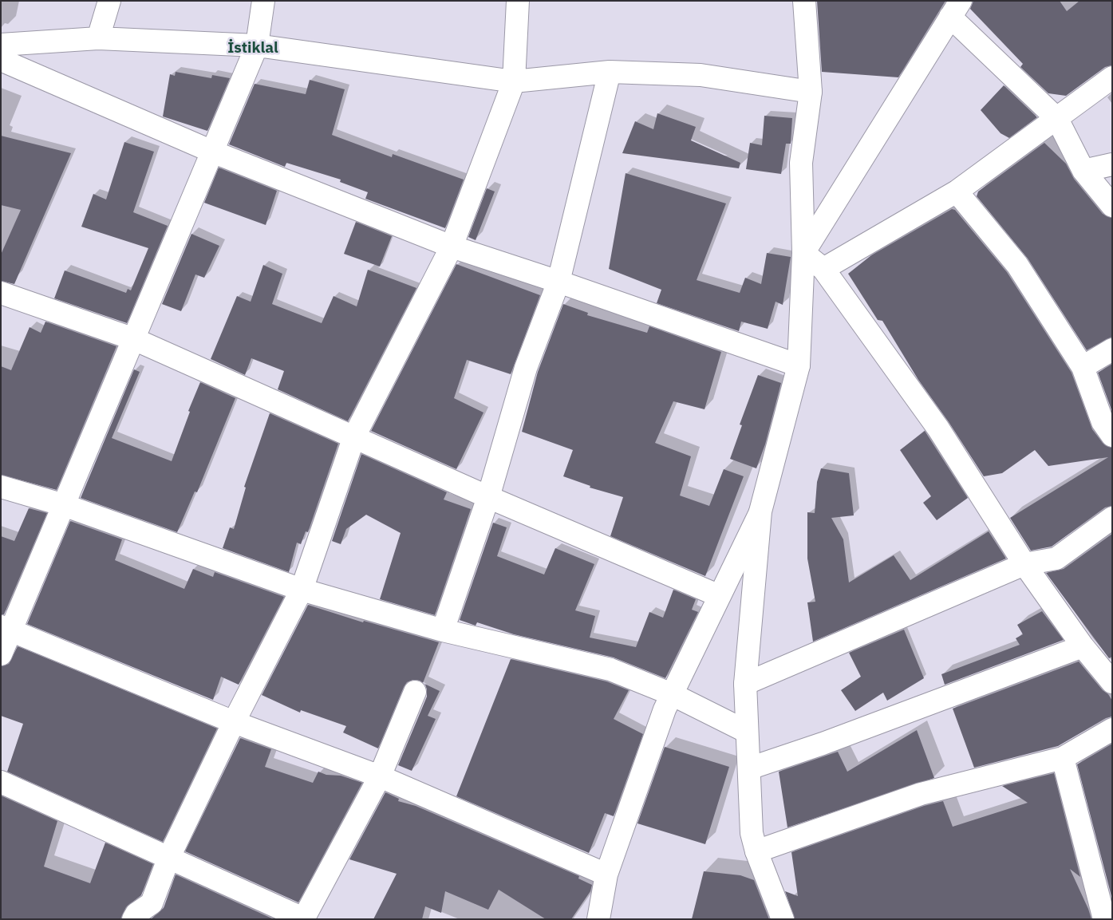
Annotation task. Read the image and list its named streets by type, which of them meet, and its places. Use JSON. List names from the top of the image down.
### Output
{
  "districts": ["İstiklal"]
}
